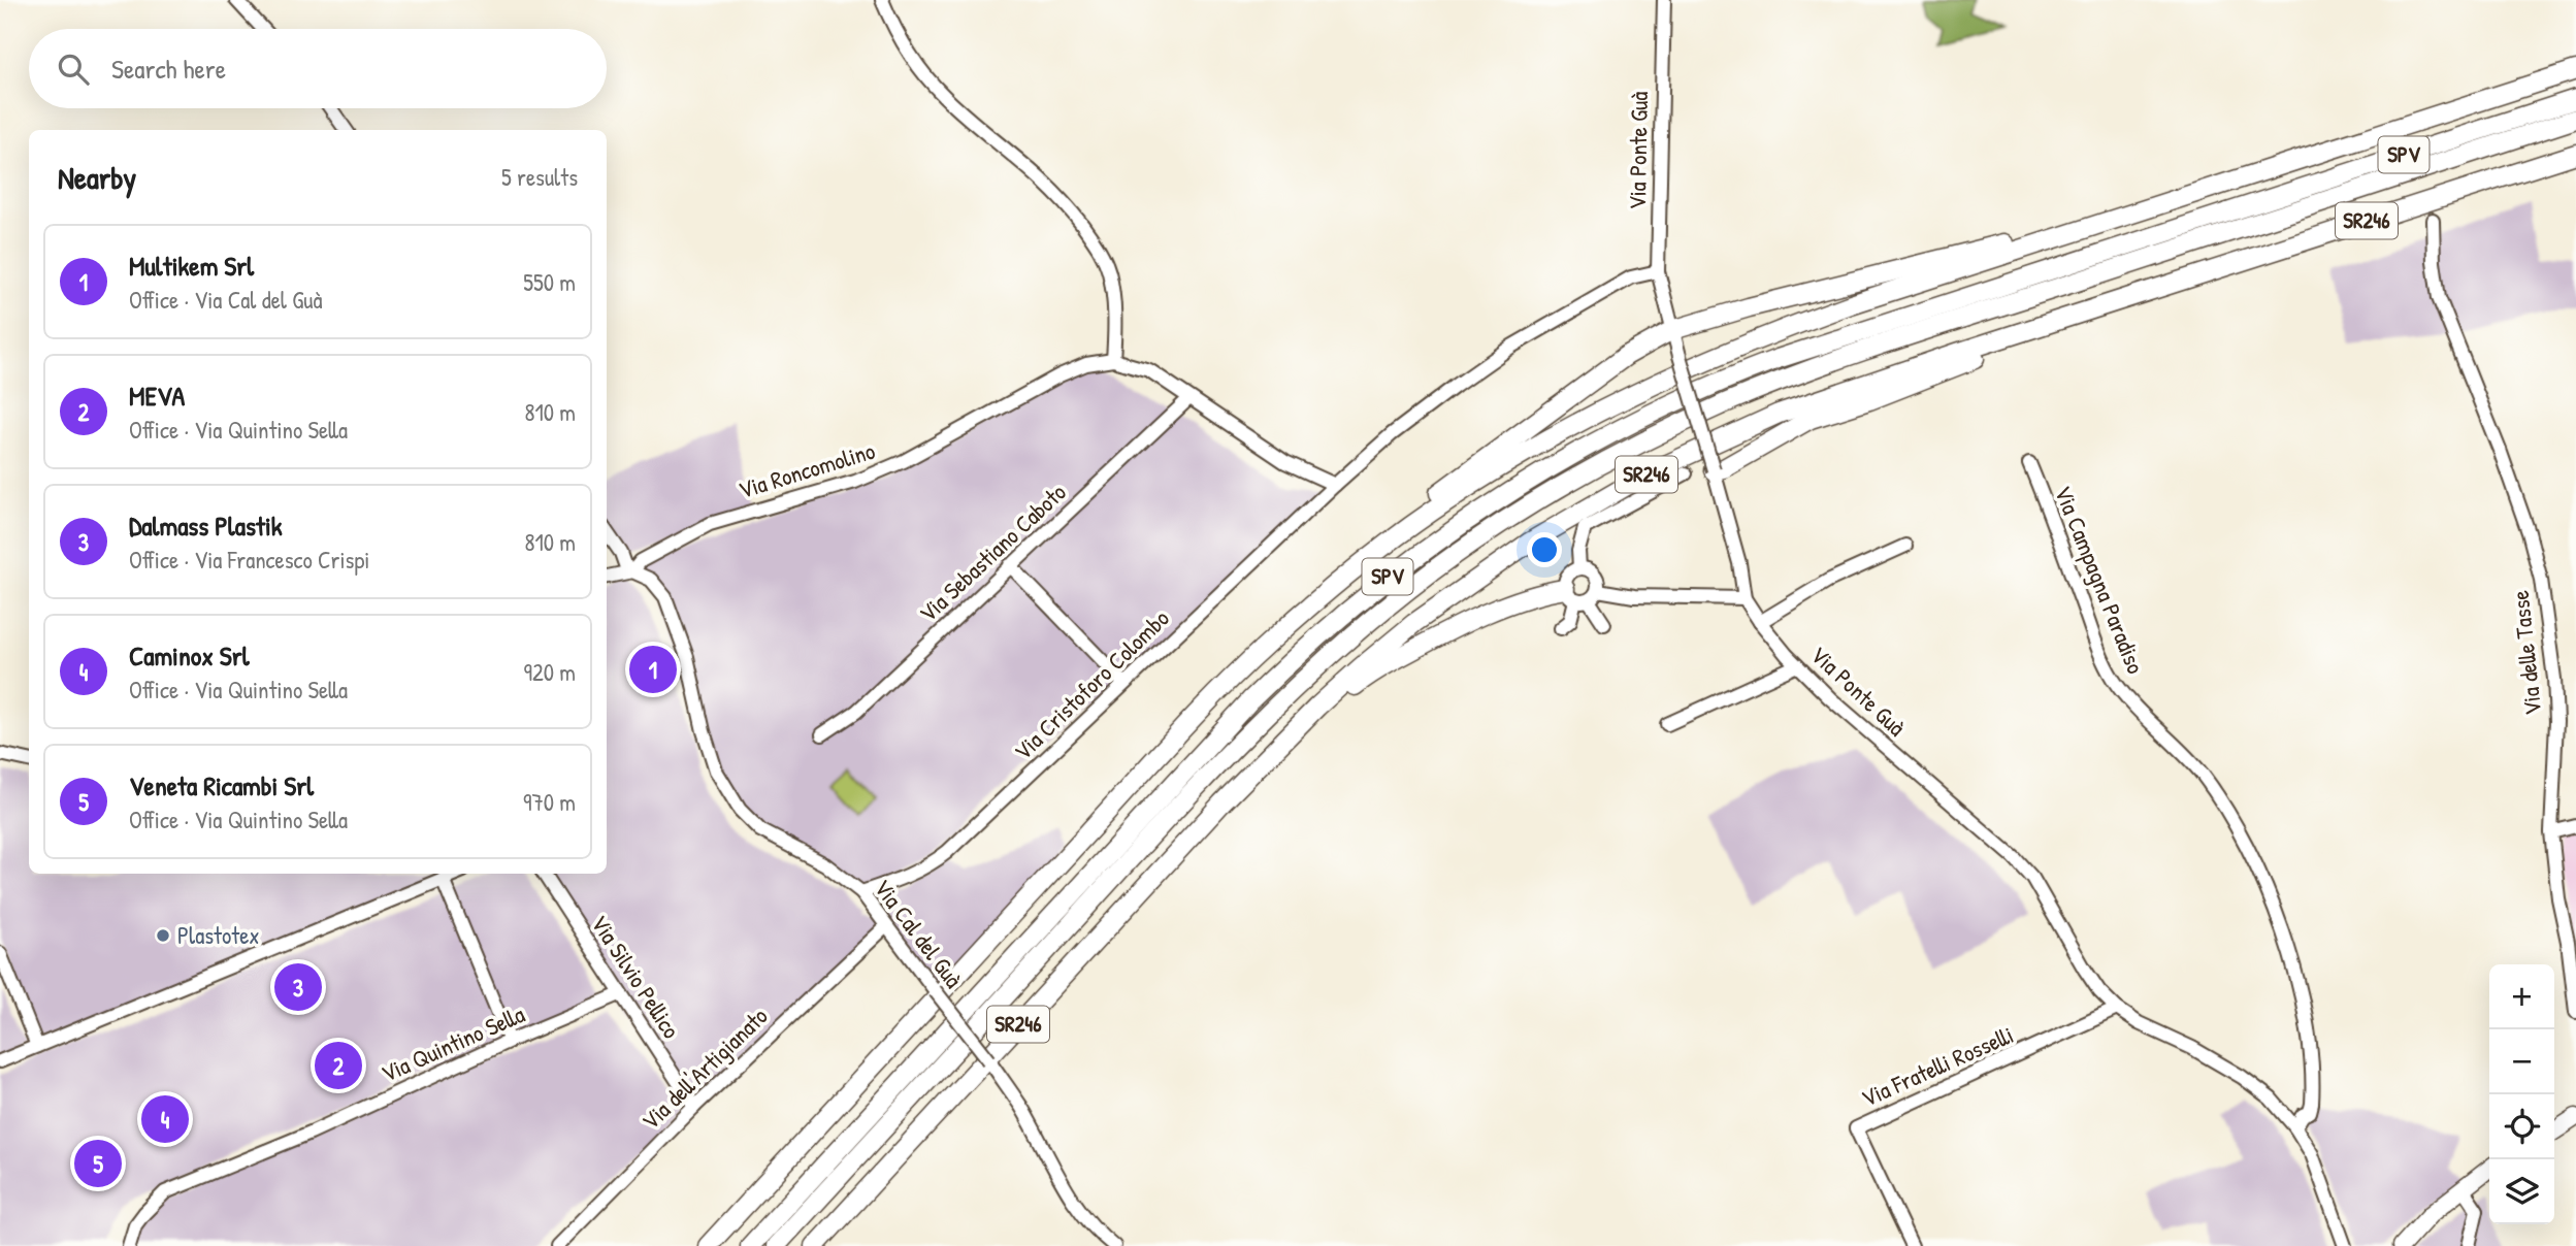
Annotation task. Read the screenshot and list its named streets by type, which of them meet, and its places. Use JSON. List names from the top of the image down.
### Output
{
  "streets": {
    "highway": ["SPV", "SR246"],
    "street": [
      "Via Ponte Guà",
      "Via Roncomolino",
      "Via Sebastiano Caboto",
      "Via Campagna Paradiso",
      "Via delle Tasse",
      "Via Cristoforo Colombo",
      "Via Cal del Guà",
      "Via Silvio Pellico",
      "Via Quintino Sella",
      "Via Fratelli Rosselli",
      "Via dell'Artigianato"
    ]
  },
  "crossings": [
    ["Via Ponte Guà", "Via Campagna Paradiso"],
    ["Via Ponte Guà", "Via Cristoforo Colombo"],
    ["Via Ponte Guà", "Via Fratelli Rosselli"],
    ["Via Roncomolino", "Via Sebastiano Caboto"],
    ["Via Roncomolino", "Via Cristoforo Colombo"],
    ["Via Roncomolino", "Via Cal del Guà"],
    ["Via Cristoforo Colombo", "Via Cal del Guà"],
    ["Via Cal del Guà", "Via dell'Artigianato"],
    ["Via Silvio Pellico", "Via Quintino Sella"],
    ["Via Silvio Pellico", "Via dell'Artigianato"]
  ],
  "places": ["Plastotex"],
  "page": {
    "search": "Search here",
    "heading": ["Nearby", "5 results"],
    "list": [
      {
        "mark": "1",
        "name": "Multikem Srl",
        "note": "Office · Via Cal del Guà",
        "value": "550 m"
      },
      {
        "mark": "2",
        "name": "MEVA",
        "note": "Office · Via Quintino Sella",
        "value": "810 m"
      },
      {
        "mark": "3",
        "name": "Dalmass Plastik",
        "note": "Office · Via Francesco Crispi",
        "value": "810 m"
      },
      {
        "mark": "4",
        "name": "Caminox Srl",
        "note": "Office · Via Quintino Sella",
        "value": "920 m"
      },
      {
        "mark": "5",
        "name": "Veneta Ricambi Srl",
        "note": "Office · Via Quintino Sella",
        "value": "970 m"
      }
    ],
    "pins": [
      "1",
      "3",
      "2",
      "4",
      "5"
    ],
    "map_buttons": ["+", "−"]
  }
}
